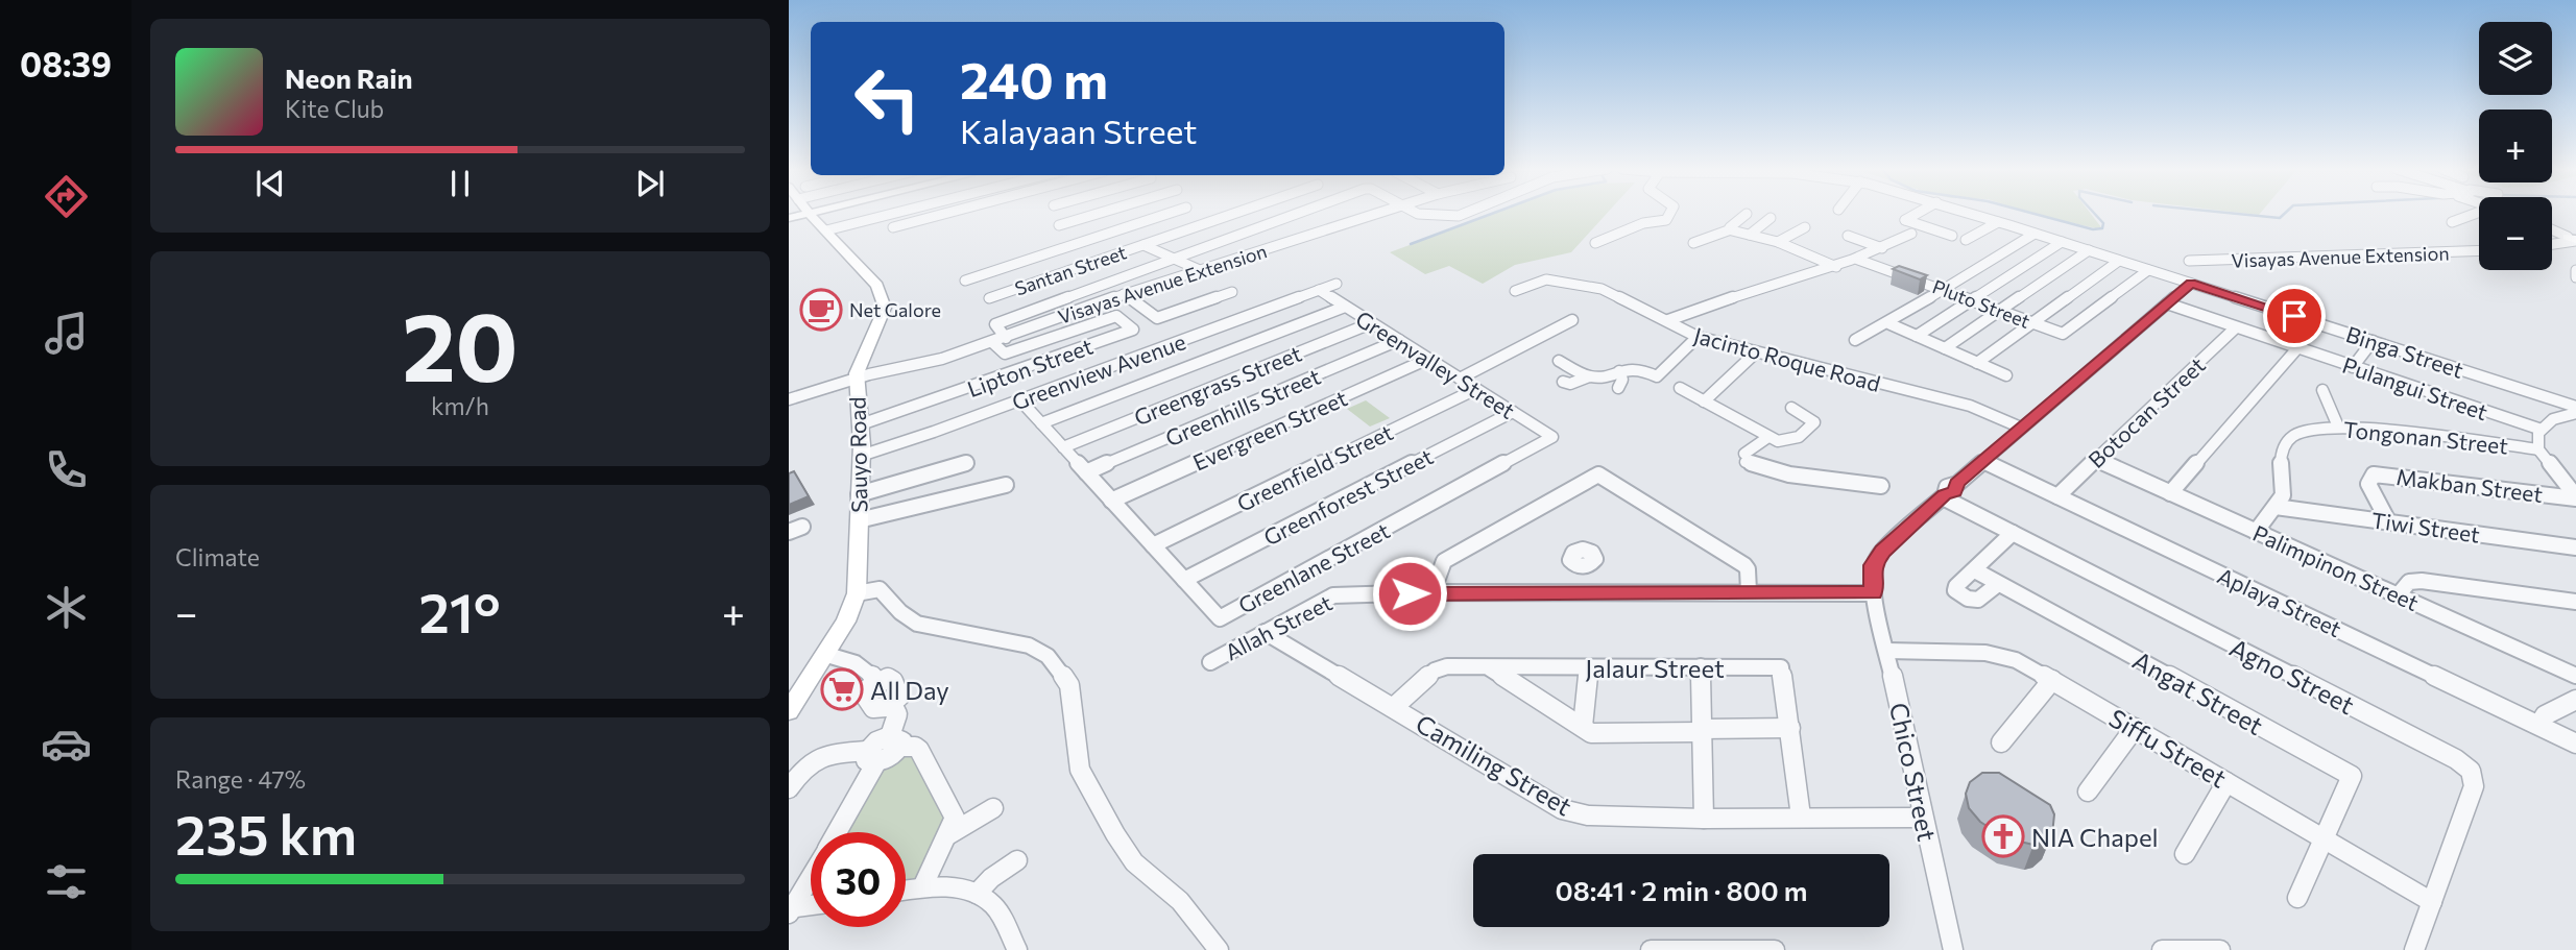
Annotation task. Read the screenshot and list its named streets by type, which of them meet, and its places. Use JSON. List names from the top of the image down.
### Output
{
  "streets": {
    "main road": ["Sauyo Road"],
    "street": [
      "Visayas Avenue Extension",
      "Santan Street",
      "Pluto Street",
      "Binga Street",
      "Jacinto Roque Road",
      "Greenvalley Street",
      "Lipton Street",
      "Greenview Avenue",
      "Greengrass Street",
      "Pulangui Street",
      "Greenhills Street",
      "Botocan Street",
      "Evergreen Street",
      "Tongonan Street",
      "Greenfield Street",
      "Makban Street",
      "Greenforest Street",
      "Tiwi Street",
      "Greenlane Street",
      "Palimpinon Street",
      "Aplaya Street",
      "Allah Street",
      "Jalaur Street",
      "Agno Street",
      "Angat Street",
      "Siffu Street",
      "Camiling Street",
      "Chico Street"
    ]
  },
  "crossings": [
    ["Visayas Avenue Extension", "Lipton Street"],
    ["Visayas Avenue Extension", "Sauyo Road"],
    ["Binga Street", "Chico Street"],
    ["Jacinto Roque Road", "Chico Street"],
    ["Greenvalley Street", "Greenview Avenue"],
    ["Greenvalley Street", "Greengrass Street"],
    ["Greenvalley Street", "Greenhills Street"],
    ["Greenvalley Street", "Evergreen Street"],
    ["Greenvalley Street", "Greenfield Street"],
    ["Greenvalley Street", "Greenforest Street"],
    ["Greenvalley Street", "Greenlane Street"],
    ["Lipton Street", "Sauyo Road"],
    ["Greenview Avenue", "Sauyo Road"],
    ["Greenview Avenue", "Greenlane Street"],
    ["Greengrass Street", "Greenlane Street"],
    ["Pulangui Street", "Botocan Street"],
    ["Pulangui Street", "Chico Street"],
    ["Greenhills Street", "Greenlane Street"],
    ["Botocan Street", "Palimpinon Street"],
    ["Botocan Street", "Aplaya Street"],
    ["Evergreen Street", "Greenlane Street"],
    ["Tongonan Street", "Tiwi Street"],
    ["Tongonan Street", "Palimpinon Street"],
    ["Greenfield Street", "Greenlane Street"],
    ["Makban Street", "Tiwi Street"],
    ["Greenforest Street", "Greenlane Street"],
    ["Aplaya Street", "Chico Street"],
    ["Allah Street", "Camiling Street"],
    ["Allah Street", "Chico Street"],
    ["Jalaur Street", "Camiling Street"],
    ["Agno Street", "Siffu Street"],
    ["Agno Street", "Chico Street"],
    ["Angat Street", "Siffu Street"],
    ["Siffu Street", "Chico Street"],
    ["Camiling Street", "Chico Street"]
  ],
  "places": {
    "cafe": ["Net Galore"],
    "supermarket": ["All Day"],
    "church": ["NIA Chapel"]
  },
  "page": {
    "tabs": "08:39",
    "map_buttons": ["+", "−"],
    "turn": ["240 m", "Kalayaan Street"],
    "song": ["Neon Rain", "Kite Club"],
    "tile": [
      ["20", "km/h"],
      "Climate",
      ["Range · 47%", "235 km"]
    ],
    "heat": ["−", "21°", "+"],
    "limit": "30",
    "trip": "08:41 · 2 min · 800 m"
  }
}
